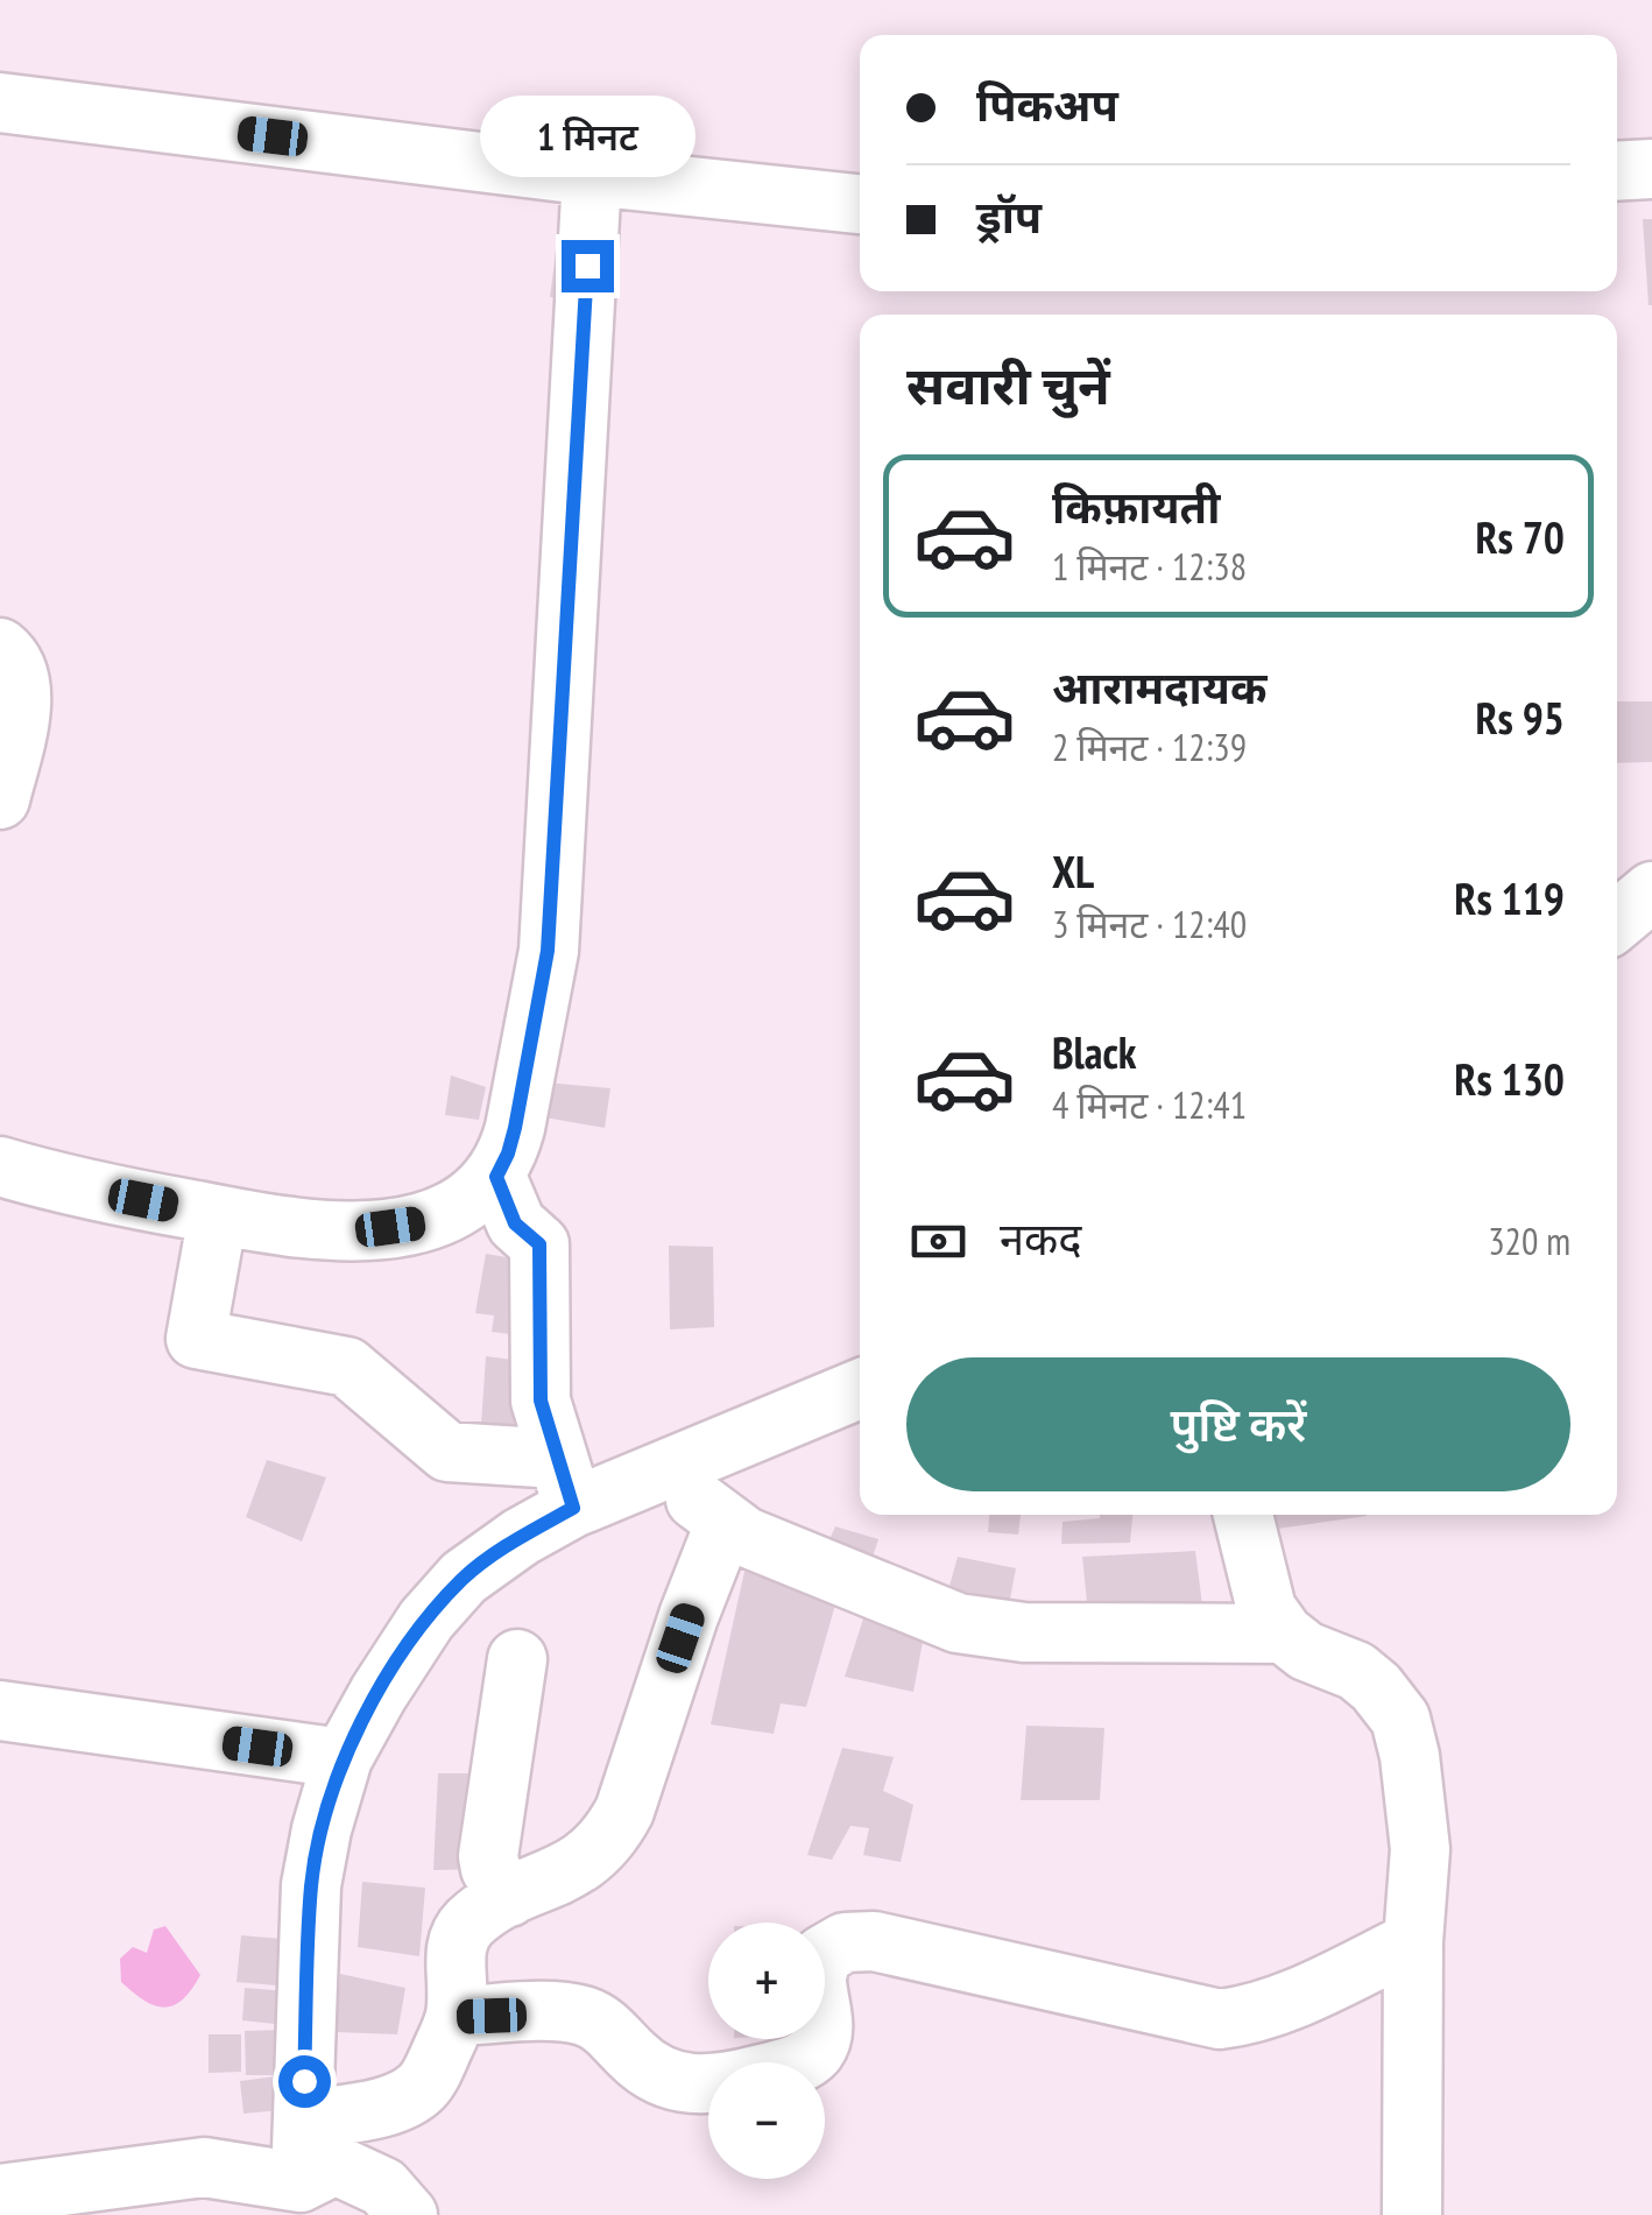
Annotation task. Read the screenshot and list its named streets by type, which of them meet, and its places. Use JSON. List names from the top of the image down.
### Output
{
  "page": {
    "banner": ["पिकअप", "ड्रॉप"],
    "bubble": "1 मिनट",
    "heading": "सवारी चुनें",
    "list": [
      {
        "name": "किफ़ायती",
        "note": "1 मिनट · 12:38",
        "value": "Rs 70"
      },
      {
        "name": "आरामदायक",
        "note": "2 मिनट · 12:39",
        "value": "Rs 95"
      },
      {
        "name": "XL",
        "note": "3 मिनट · 12:40",
        "value": "Rs 119"
      },
      {
        "name": "Black",
        "note": "4 मिनट · 12:41",
        "value": "Rs 130"
      }
    ],
    "pay": ["नकद", "320 m"],
    "buttons": "पुष्टि करें",
    "map_buttons": ["+", "−"]
  }
}
